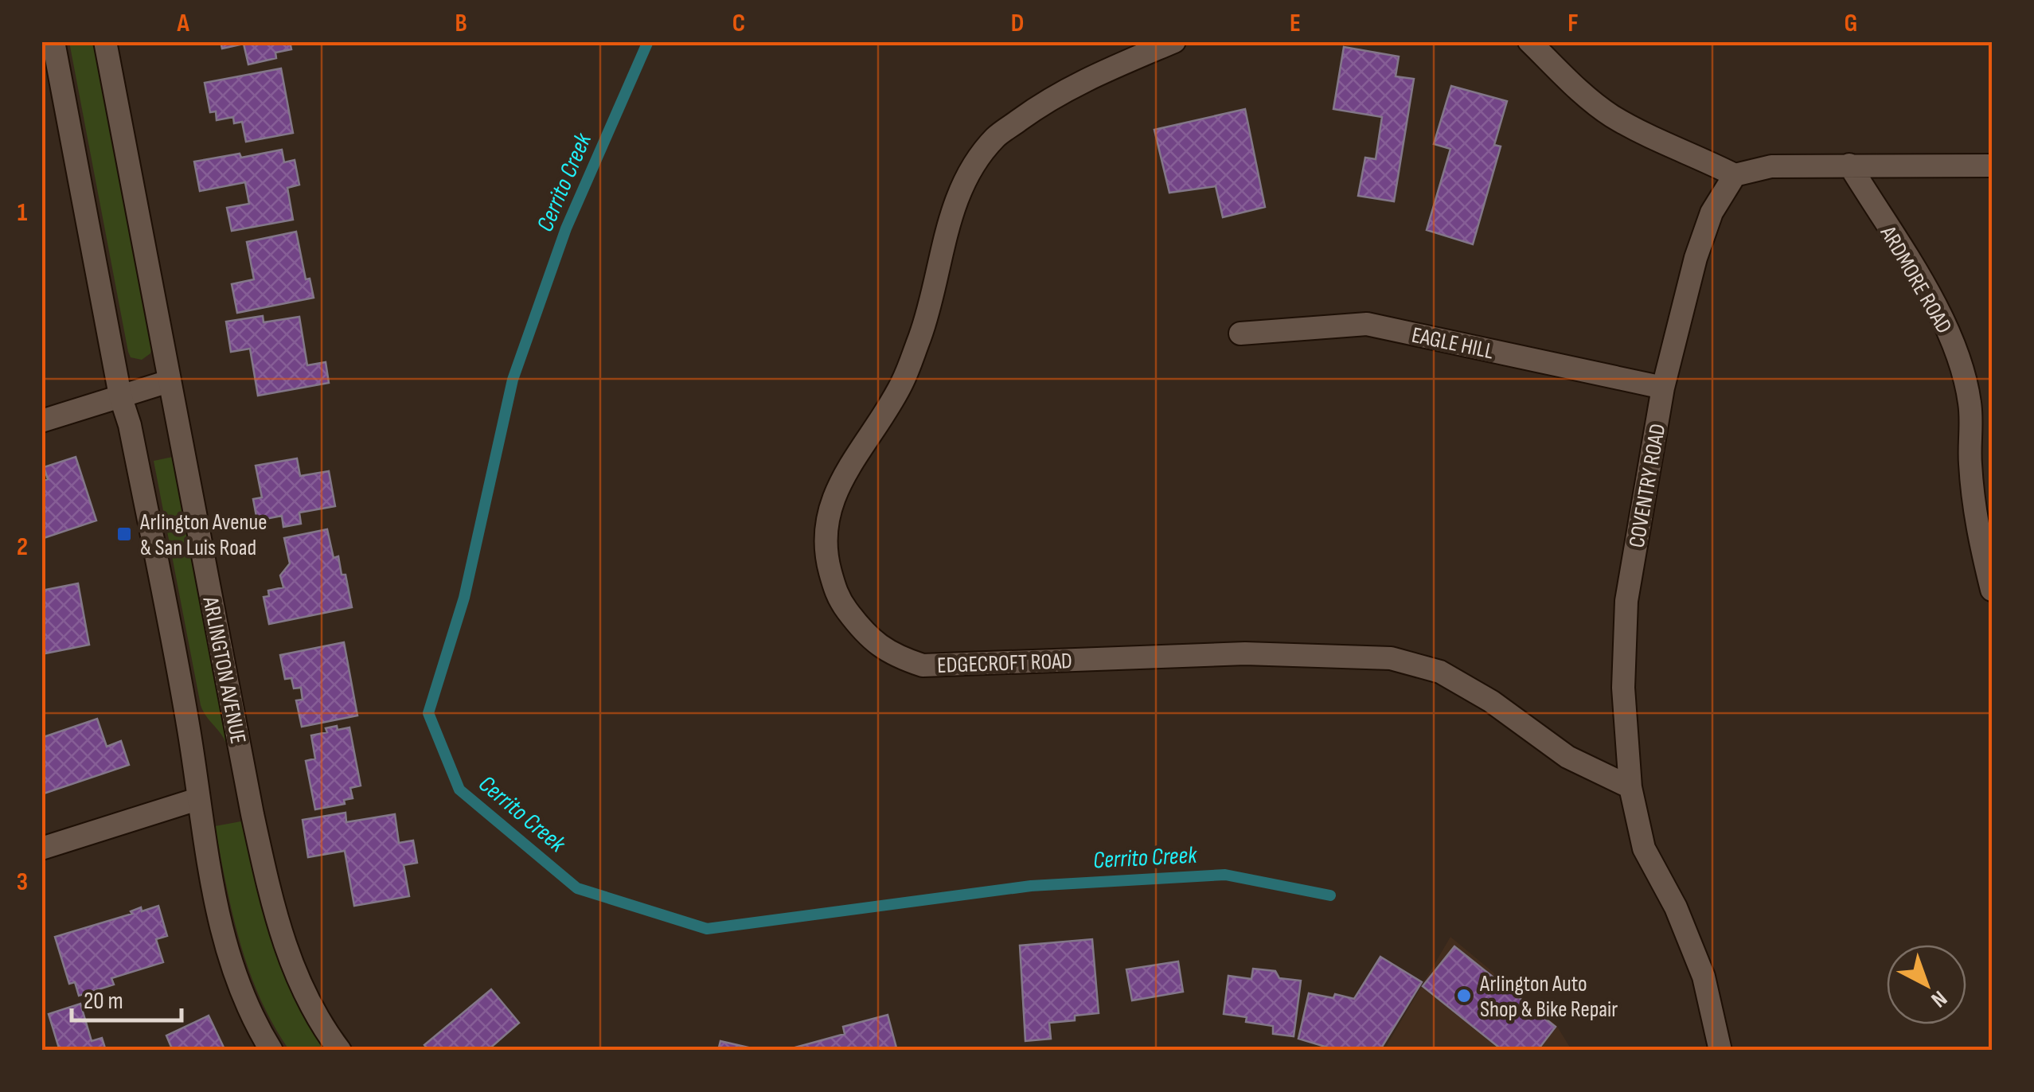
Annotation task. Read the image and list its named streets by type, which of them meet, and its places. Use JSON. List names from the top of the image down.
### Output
{
  "streets": {
    "street": [
      "ARDMORE ROAD",
      "EAGLE HILL",
      "COVENTRY ROAD",
      "EDGECROFT ROAD",
      "ARLINGTON AVENUE"
    ]
  },
  "crossings": [
    ["EAGLE HILL", "COVENTRY ROAD"],
    ["COVENTRY ROAD", "EDGECROFT ROAD"]
  ],
  "water": ["Cerrito Creek"],
  "places": {
    "transit": ["Arlington Avenue & San Luis Road"],
    "other": ["Arlington Auto Shop & Bike Repair"]
  },
  "scale_bar": "20 m",
  "north": "bottom right",
  "grid": {
    "columns": [
      "A",
      "B",
      "C",
      "D",
      "E",
      "F",
      "G"
    ],
    "rows": ["1", "2", "3"]
  }
}
